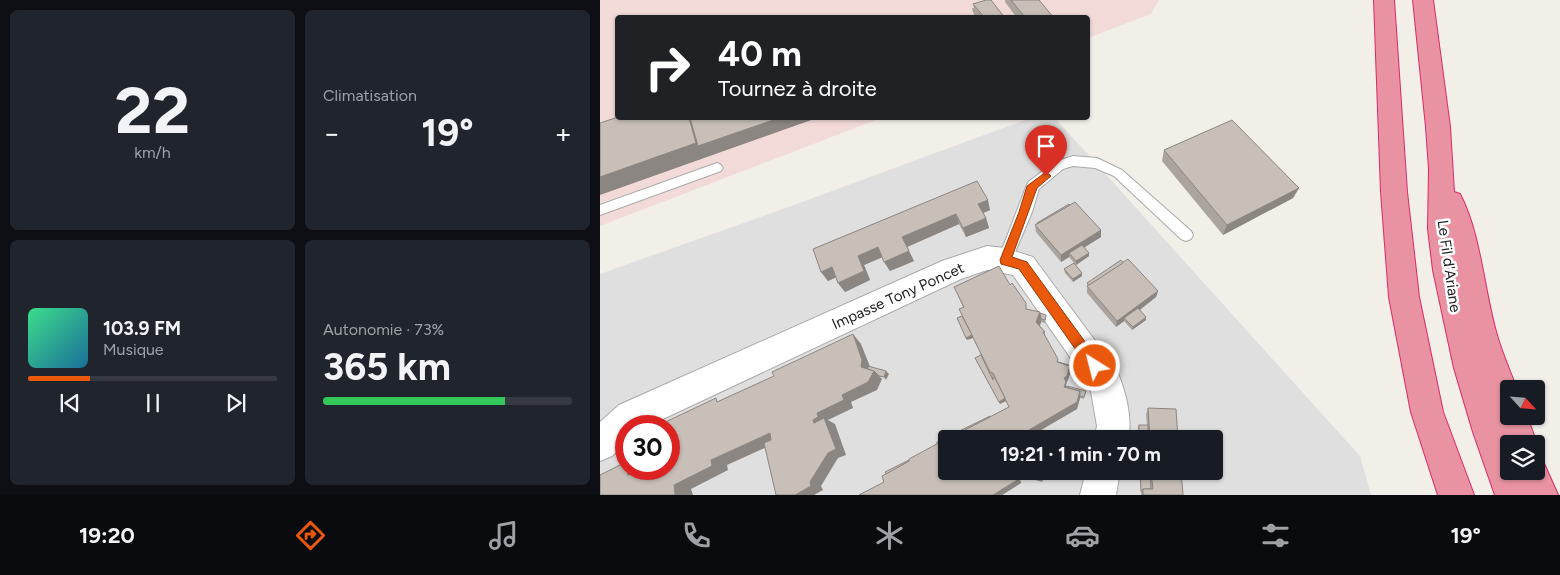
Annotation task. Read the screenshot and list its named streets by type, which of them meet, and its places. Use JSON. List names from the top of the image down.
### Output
{
  "streets": {
    "highway": ["Le Fil d'Ariane"],
    "street": ["Impasse Tony Poncet"]
  },
  "north": "bottom right",
  "page": {
    "tile": [
      ["22", "km/h"],
      "Climatisation",
      ["Autonomie · 73%", "365 km"]
    ],
    "turn": ["40 m", "Tournez à droite"],
    "heat": ["−", "19°", "+"],
    "song": ["103.9 FM", "Musique"],
    "limit": "30",
    "trip": "19:21 · 1 min · 70 m",
    "tabs": ["19:20", "19°"]
  }
}
